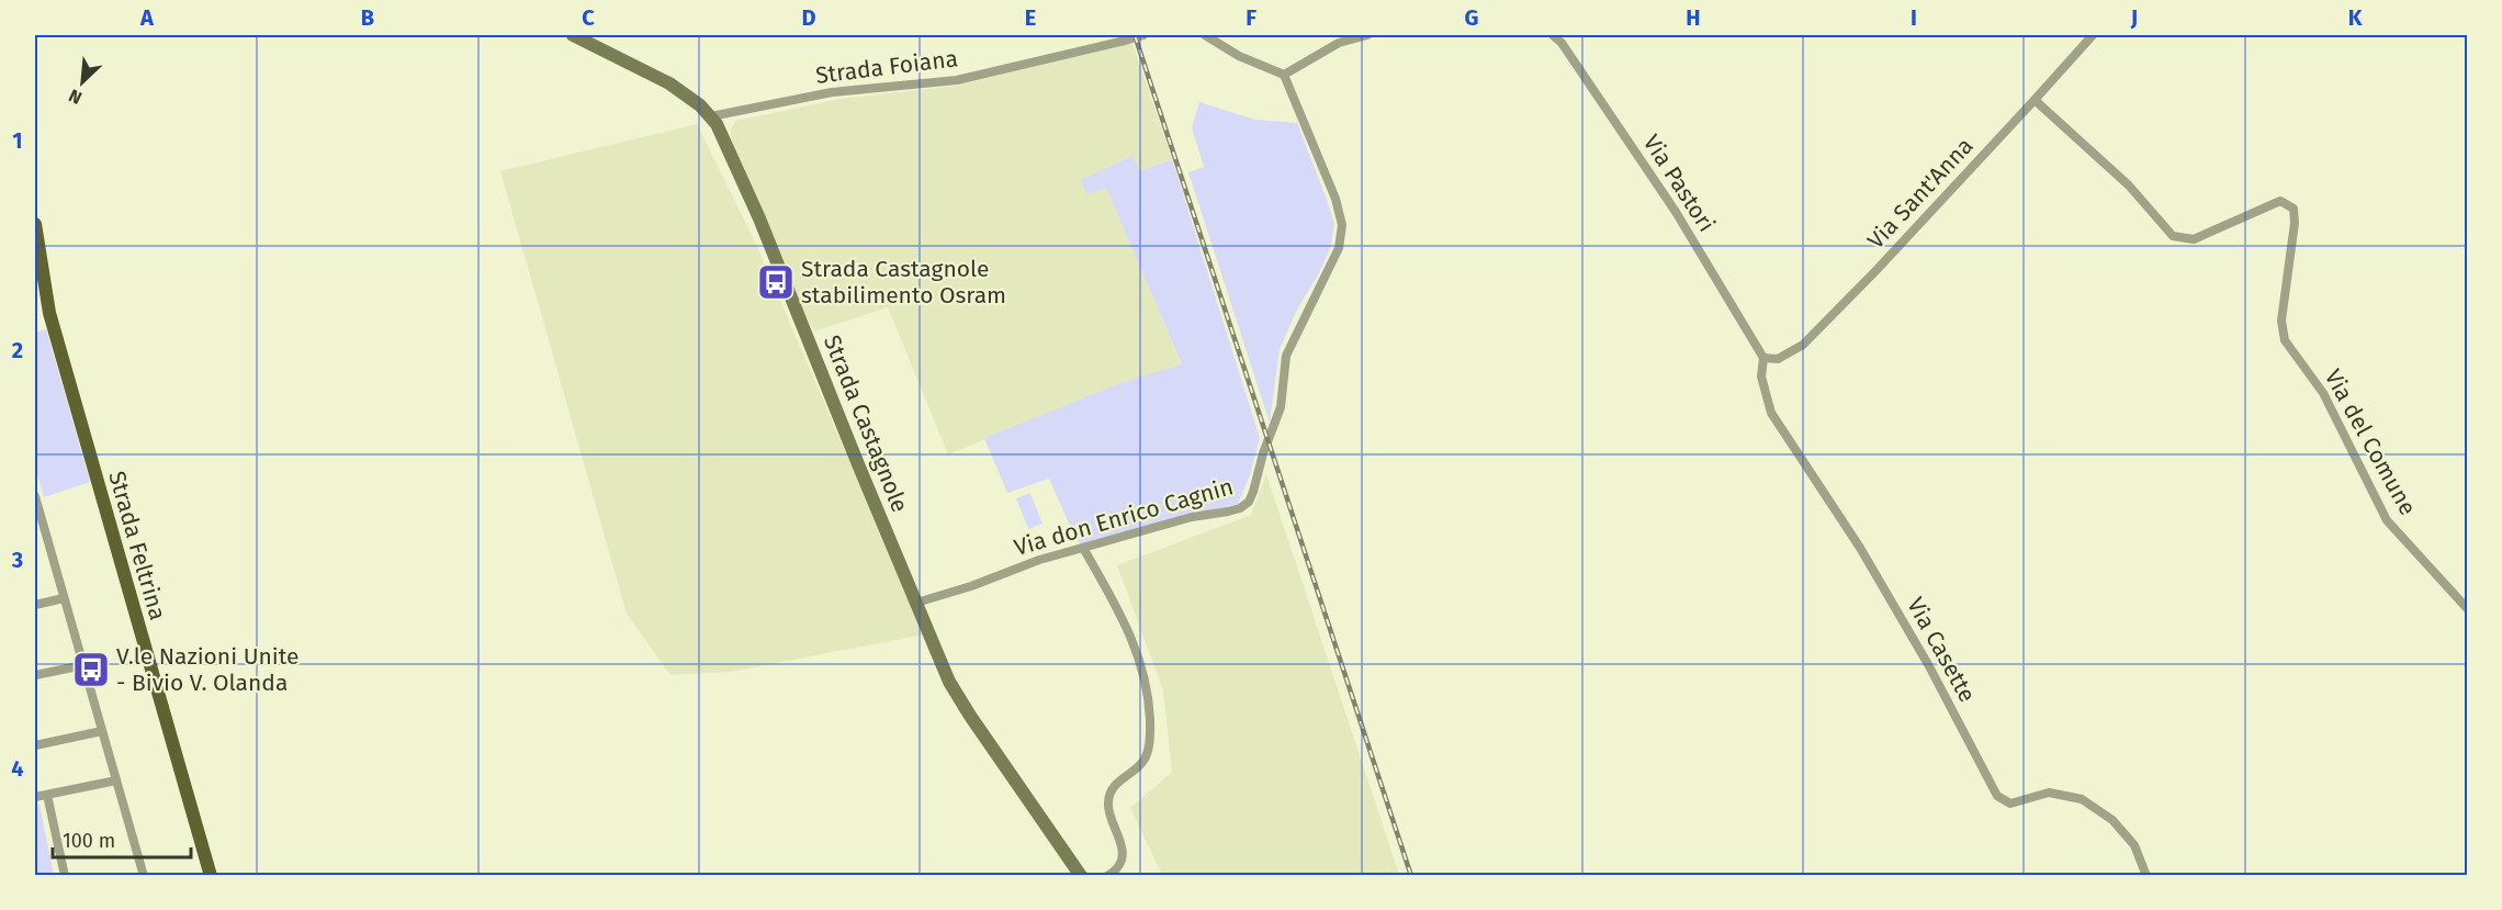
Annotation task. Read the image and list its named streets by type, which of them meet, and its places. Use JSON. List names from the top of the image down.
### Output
{
  "streets": {
    "main road": ["Strada Castagnole", "Strada Feltrina"],
    "street": [
      "Strada Foiana",
      "Via Pastori",
      "Via Sant'Anna",
      "Via del Comune",
      "Via don Enrico Cagnin",
      "Via Casette"
    ]
  },
  "crossings": [
    ["Strada Foiana", "Strada Castagnole"],
    ["Via Pastori", "Via Sant'Anna"],
    ["Via Pastori", "Via Casette"],
    ["Via Sant'Anna", "Via del Comune"],
    ["Via Sant'Anna", "Via Casette"],
    ["Strada Castagnole", "Via don Enrico Cagnin"]
  ],
  "places": {
    "bus stop": ["Strada Castagnole stabilimento Osram", "V.le Nazioni Unite - Bivio V. Olanda"]
  },
  "scale_bar": "100 m",
  "north": "bottom left",
  "grid": {
    "columns": [
      "A",
      "B",
      "C",
      "D",
      "E",
      "F",
      "G",
      "H",
      "I",
      "J",
      "K"
    ],
    "rows": [
      "1",
      "2",
      "3",
      "4"
    ]
  }
}
